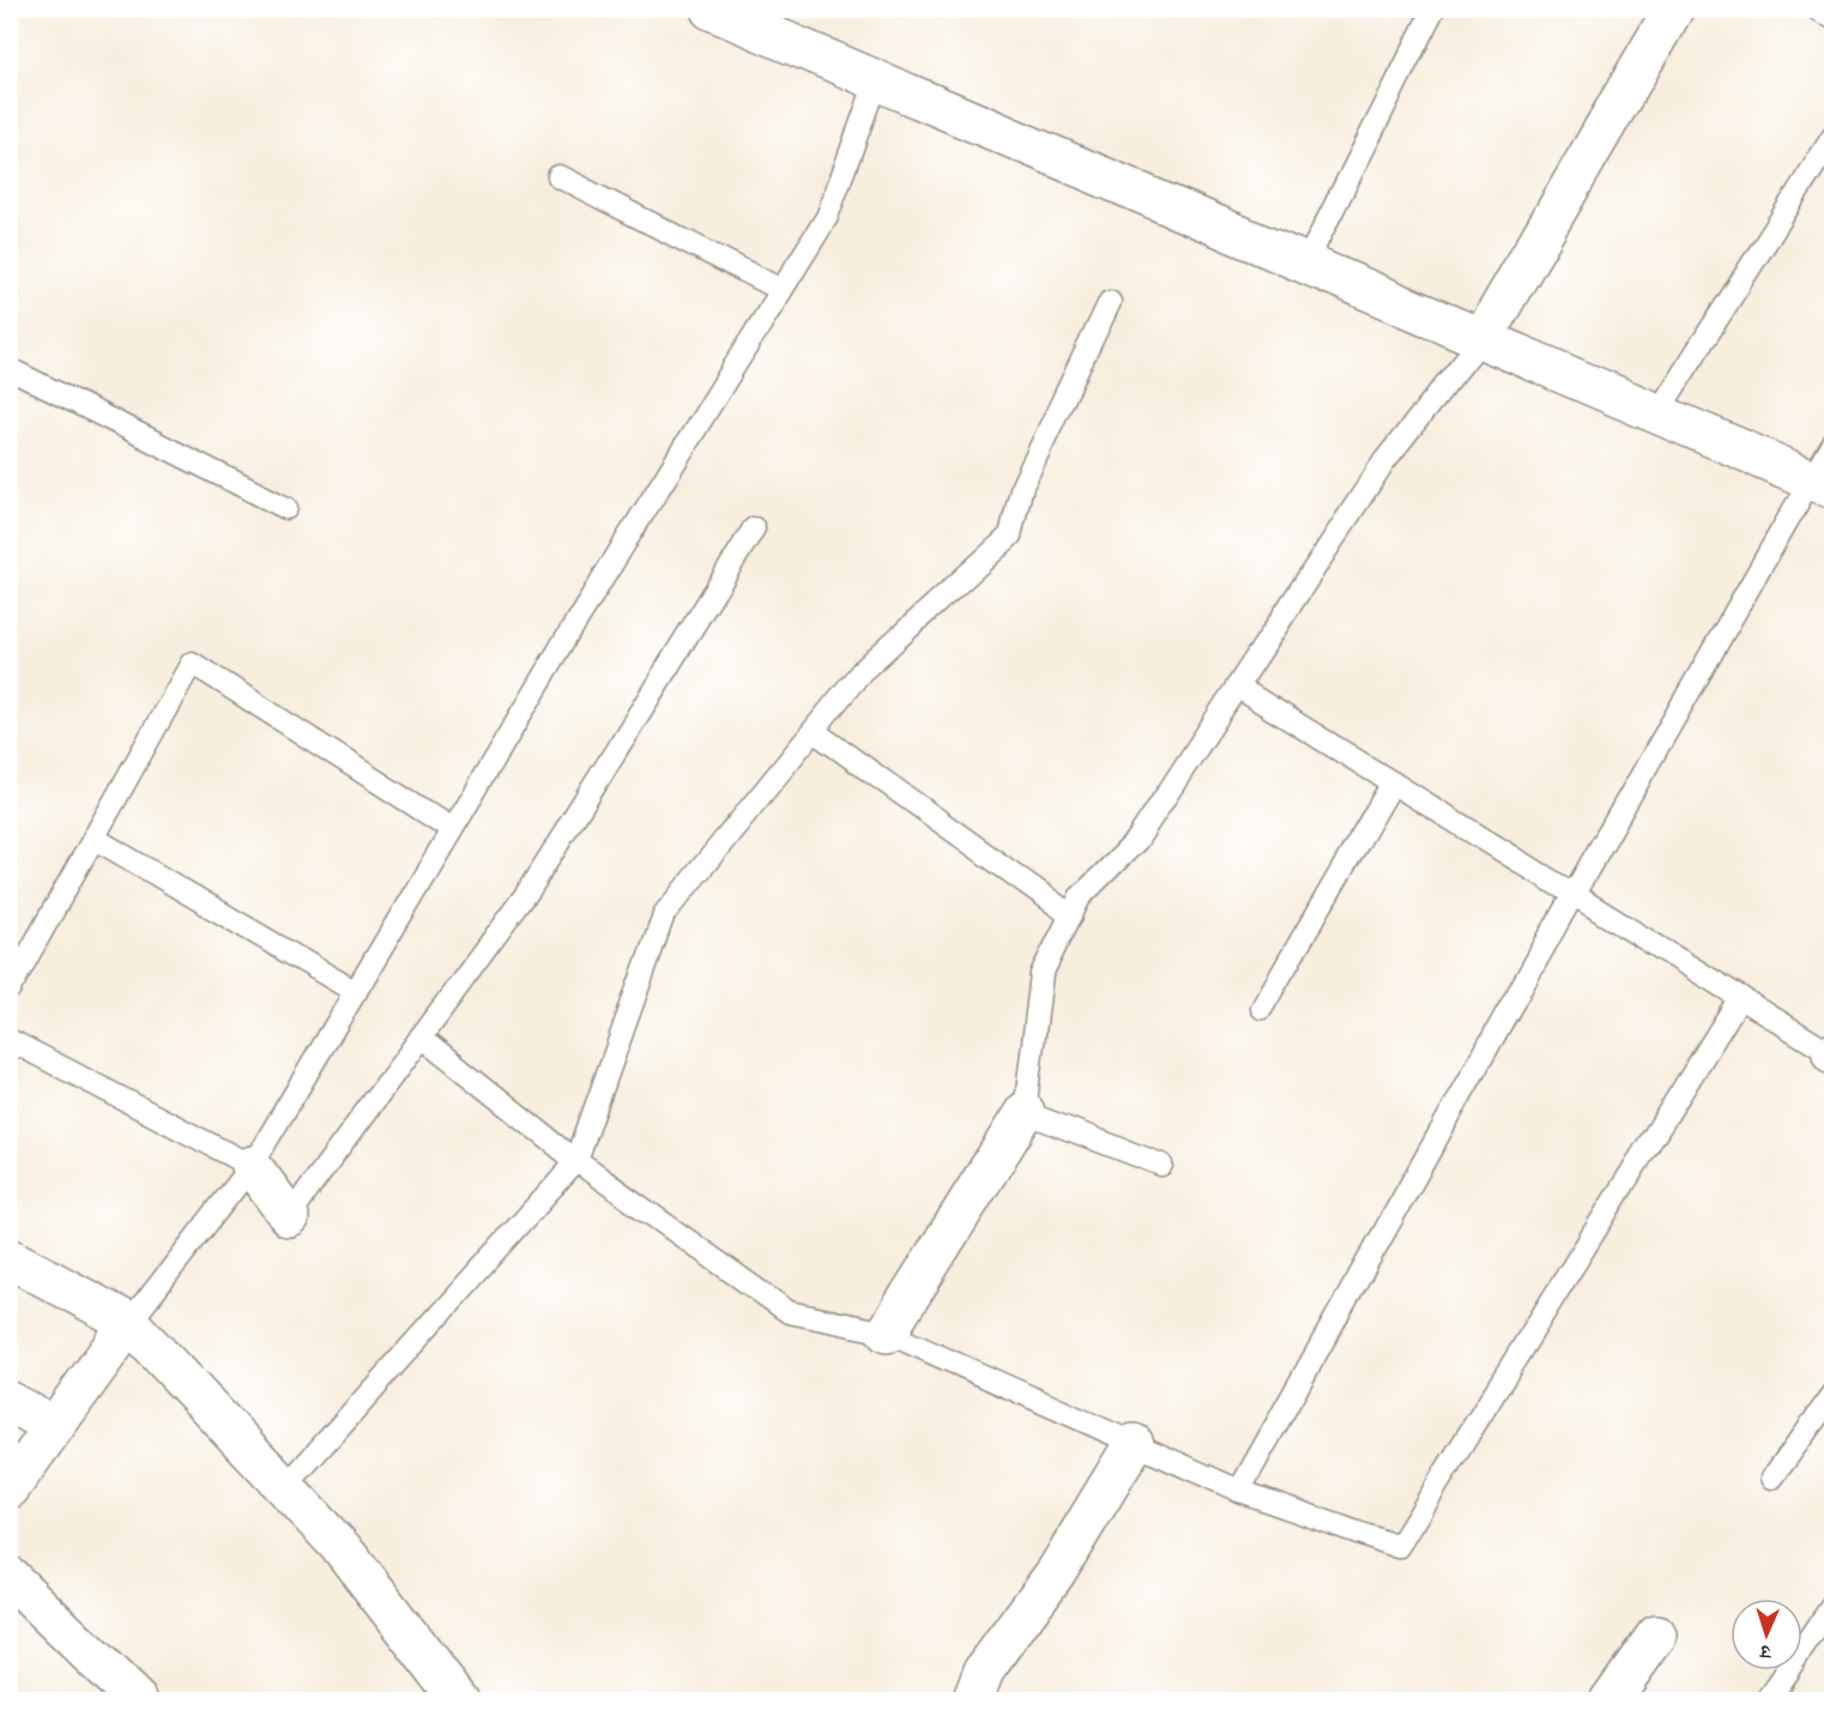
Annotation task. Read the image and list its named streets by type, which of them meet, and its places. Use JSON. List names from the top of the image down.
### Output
{
  "north": "bottom"
}
